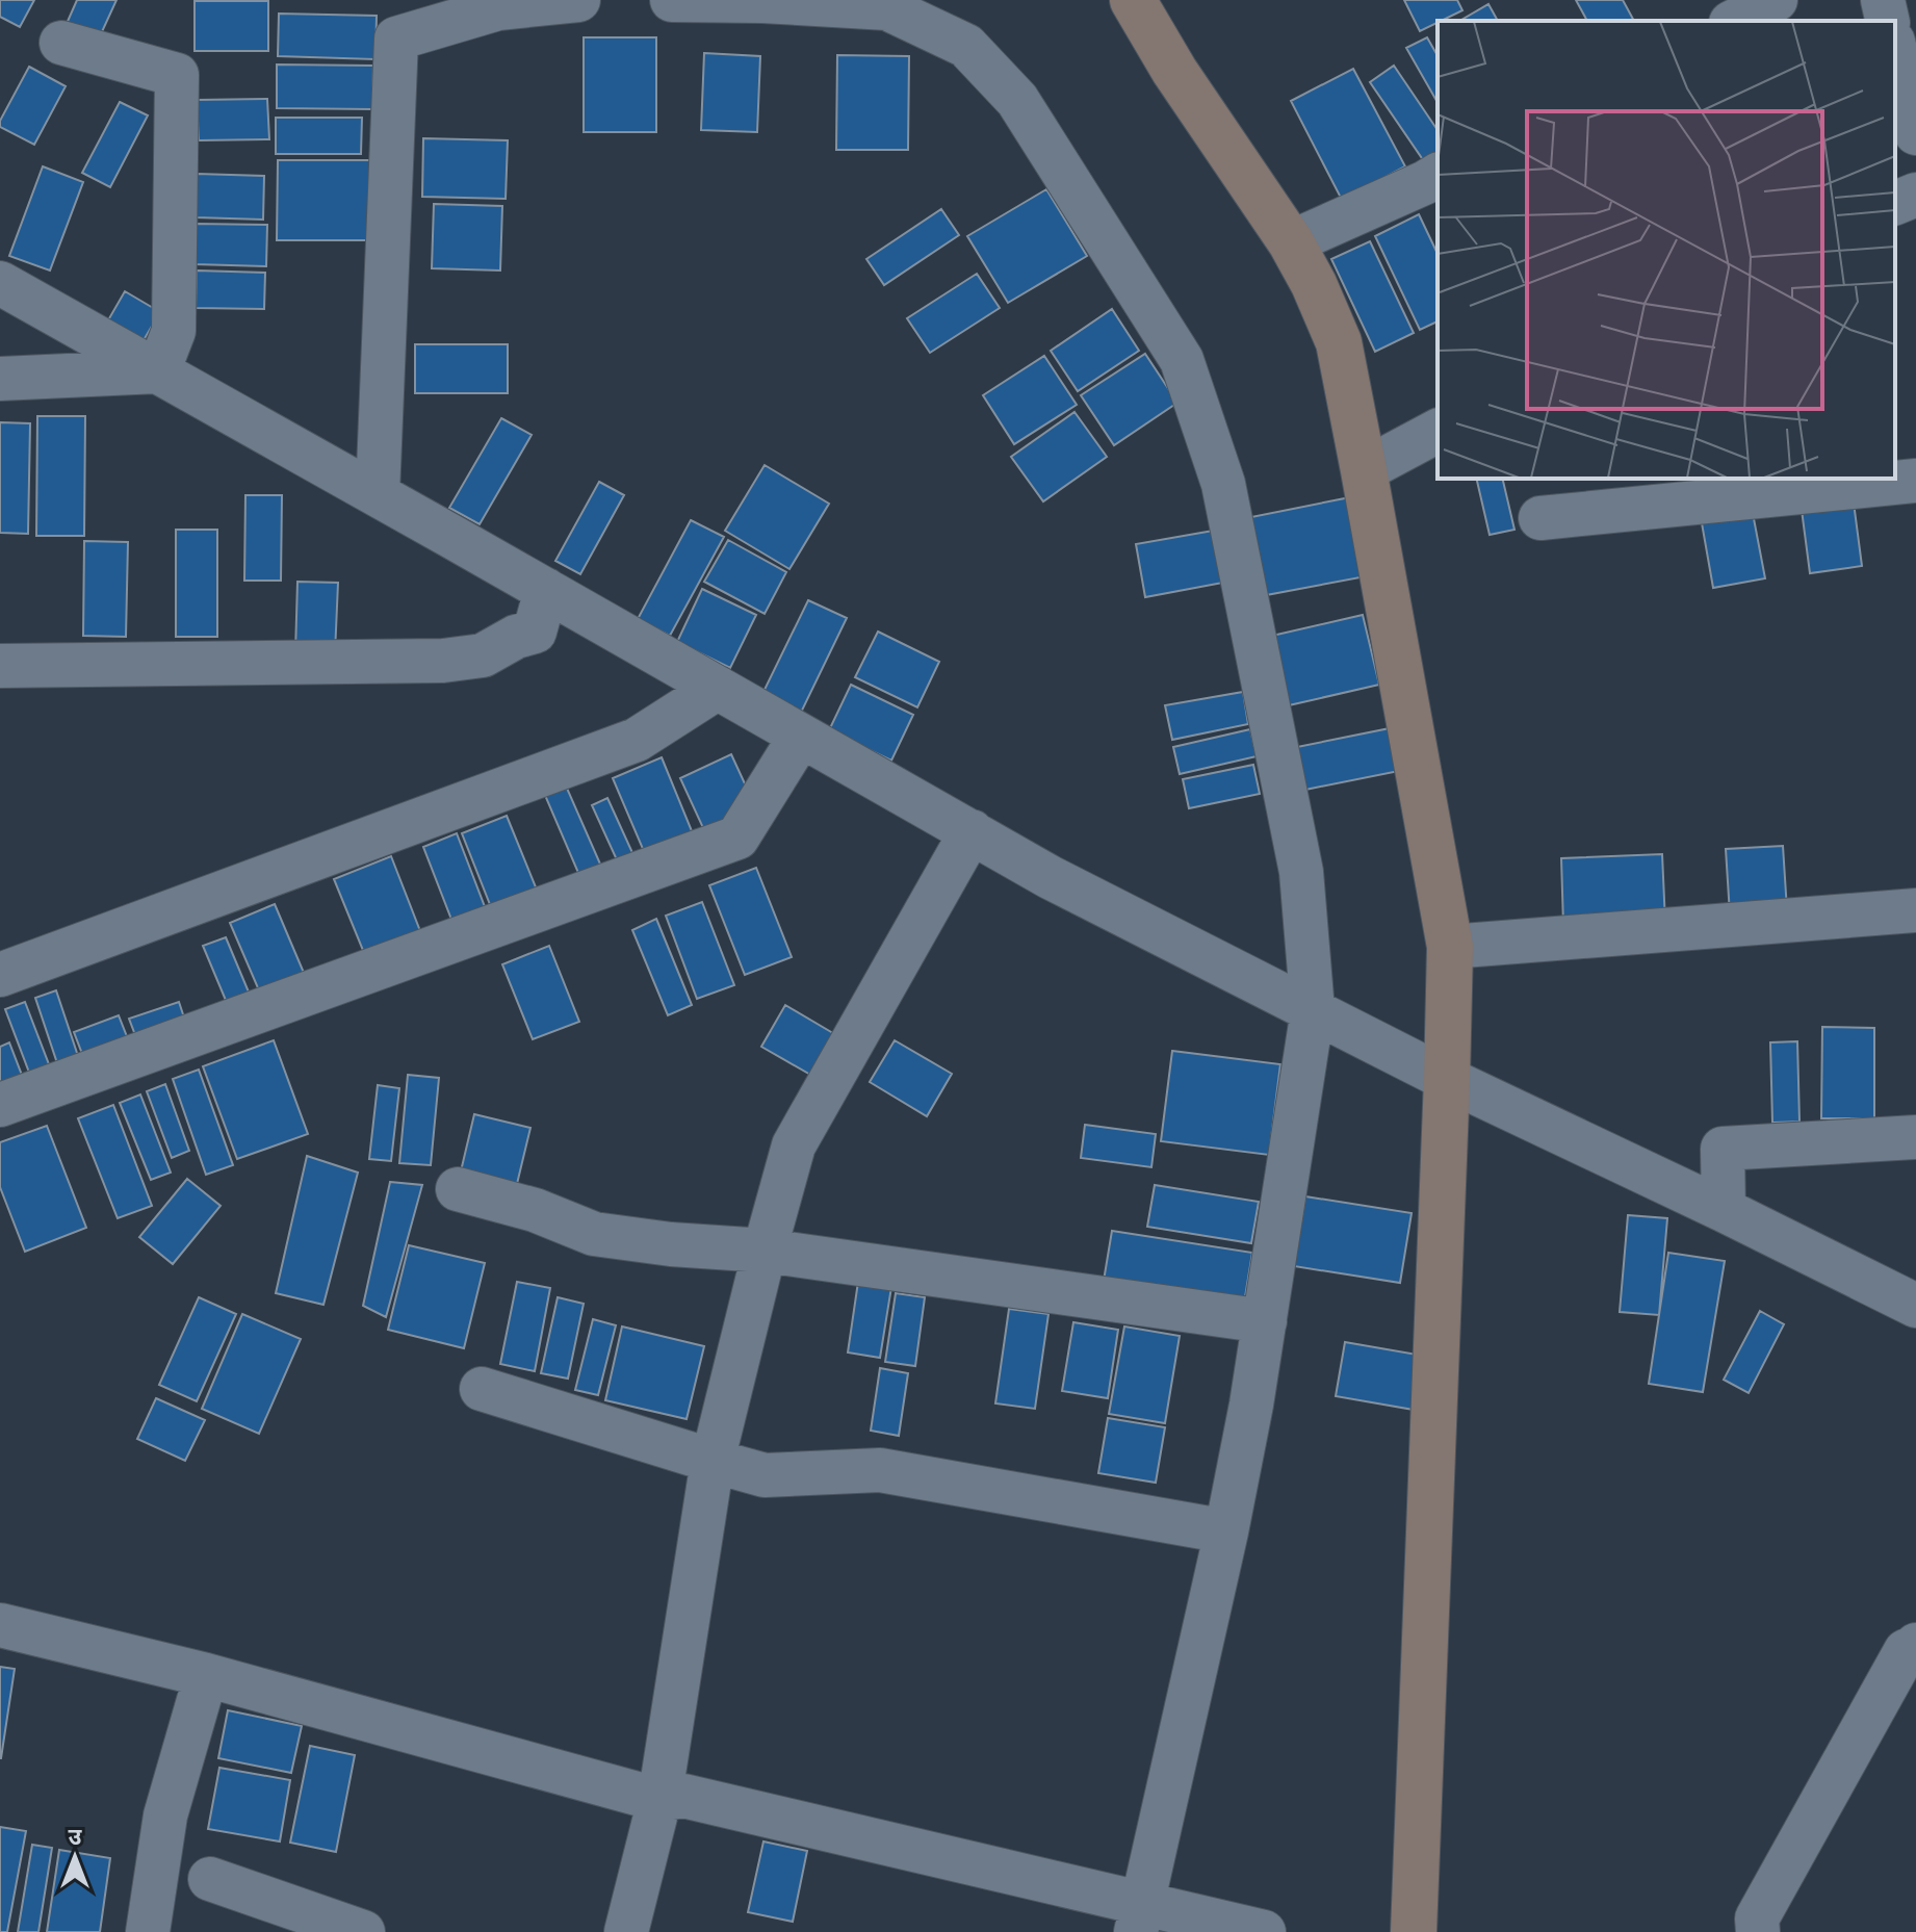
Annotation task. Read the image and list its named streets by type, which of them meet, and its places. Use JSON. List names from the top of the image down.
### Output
{
  "north": "top"
}
